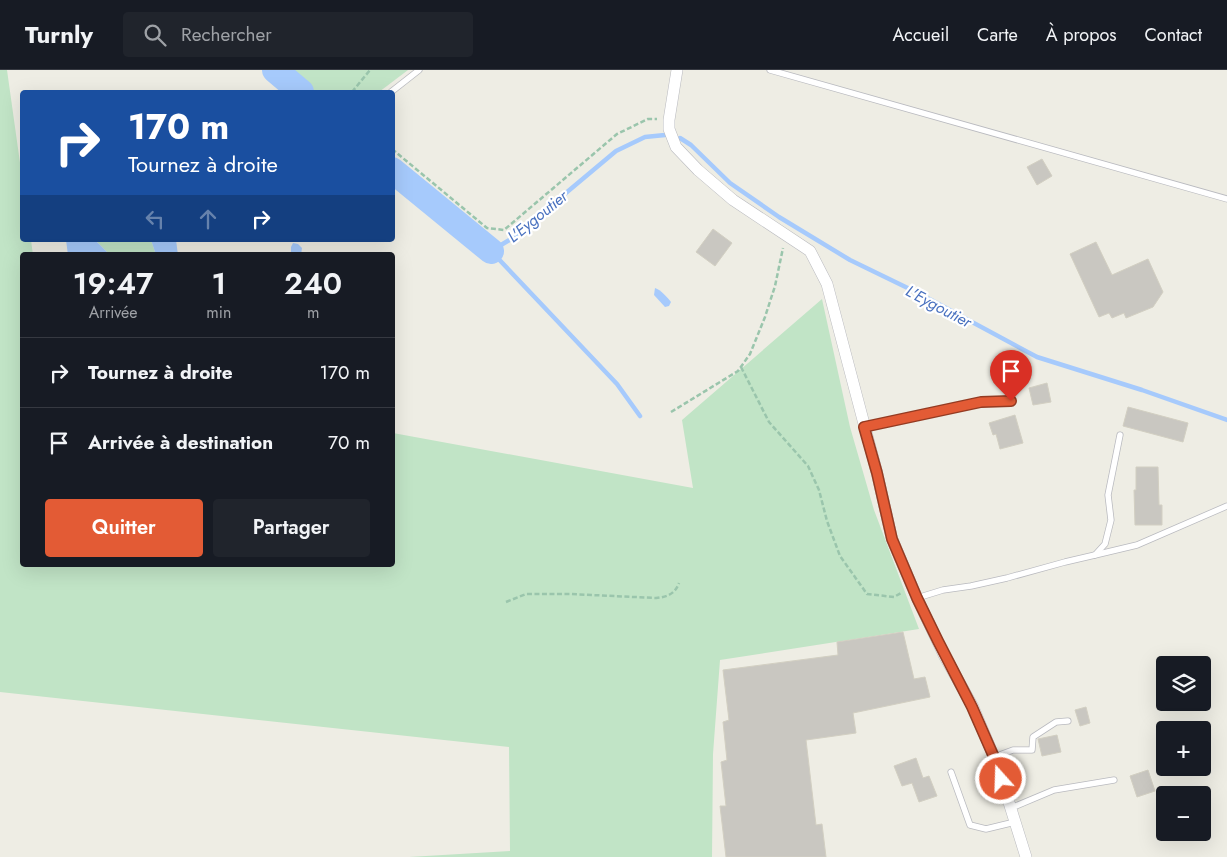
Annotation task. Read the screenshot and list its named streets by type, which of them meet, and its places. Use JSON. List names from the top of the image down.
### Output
{
  "water": ["L'Eygoutier"],
  "page": {
    "header": "Turnly",
    "search": "Rechercher",
    "nav": [
      "Accueil",
      "Carte",
      "À propos",
      "Contact"
    ],
    "turn": ["170 m", "Tournez à droite"],
    "eta": [
      "19:47",
      "Arrivée",
      "1",
      "min",
      "240",
      "m"
    ],
    "list": [
      {
        "name": "Tournez à droite",
        "value": "170 m"
      },
      {
        "name": "Arrivée à destination",
        "value": "70 m"
      }
    ],
    "buttons": ["Quitter", "Partager"],
    "map_buttons": ["+", "−"]
  }
}
